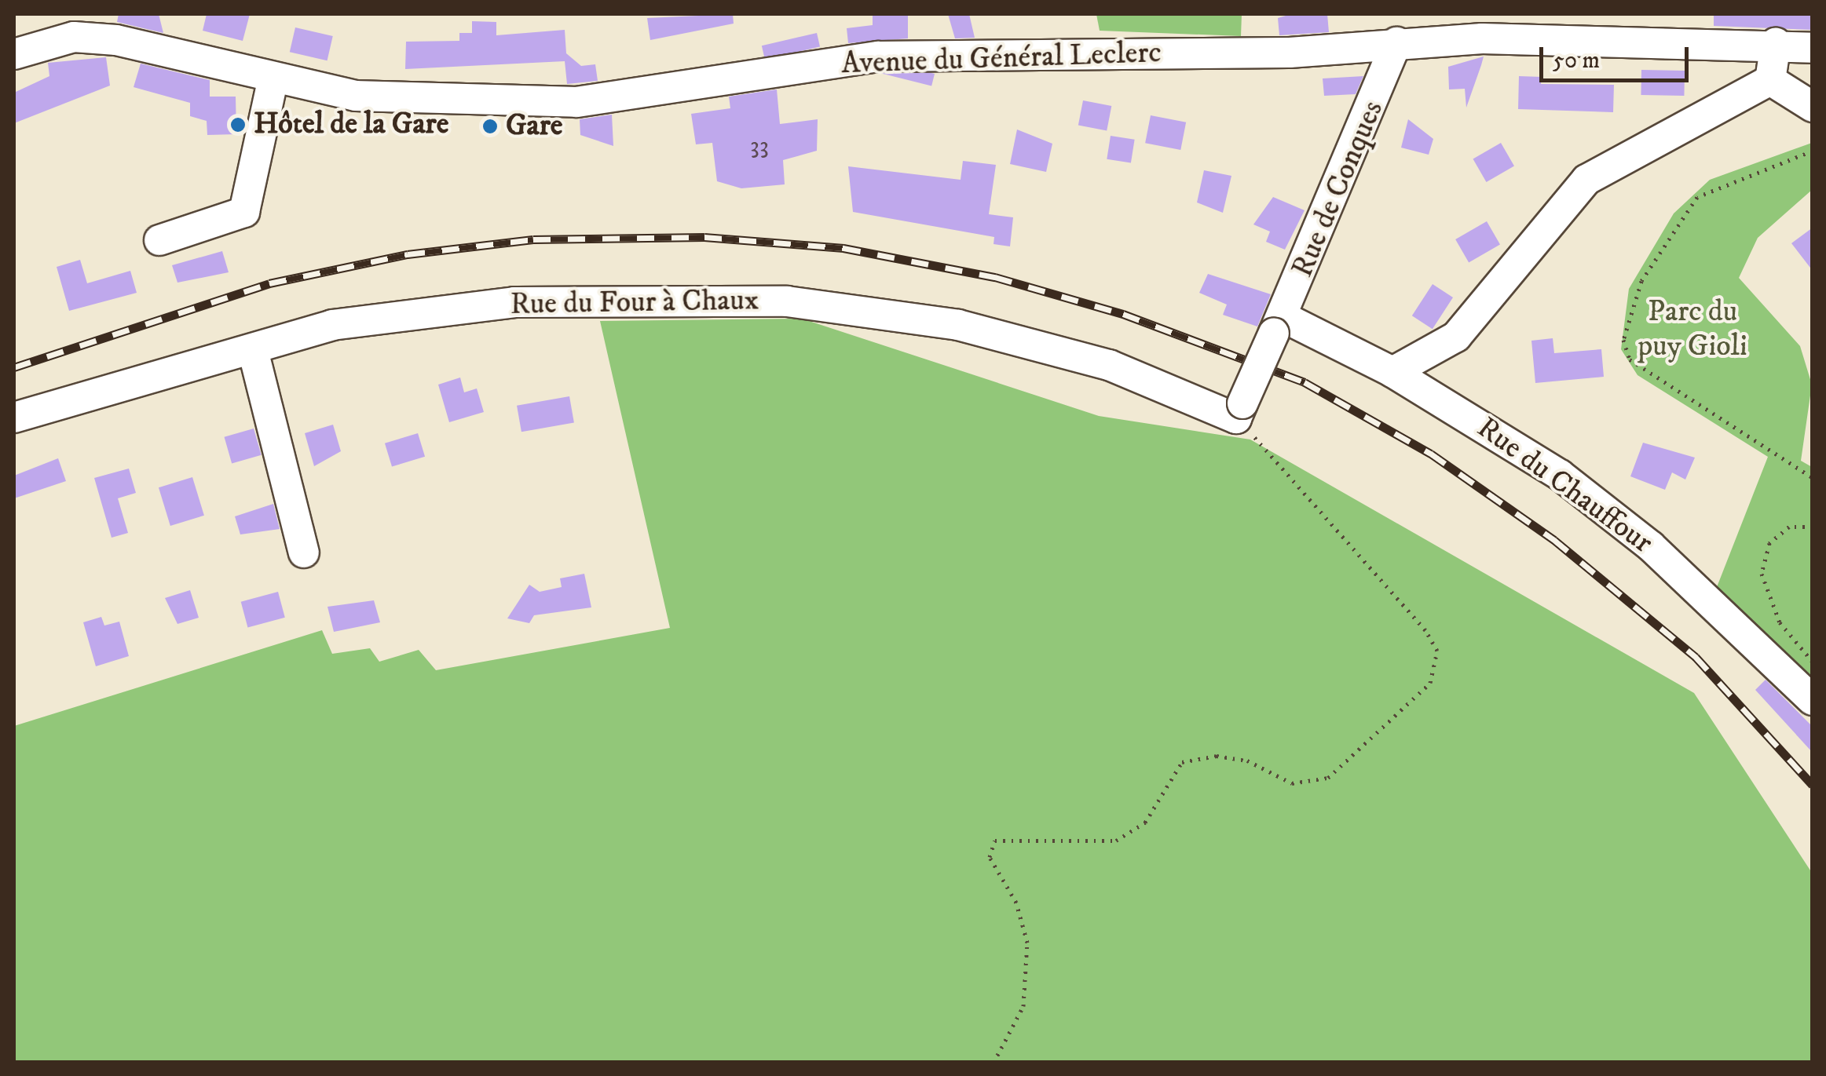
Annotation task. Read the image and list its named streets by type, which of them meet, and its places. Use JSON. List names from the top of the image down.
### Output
{
  "streets": {
    "street": [
      "Avenue du Général Leclerc",
      "Rue de Conques",
      "Rue du Four à Chaux",
      "Rue du Chauffour"
    ]
  },
  "crossings": [
    ["Avenue du Général Leclerc", "Rue de Conques"],
    ["Rue de Conques", "Rue du Four à Chaux"],
    ["Rue de Conques", "Rue du Chauffour"]
  ],
  "parks": ["Parc du puy Gioli"],
  "places": ["Hôtel de la Gare", "Gare"],
  "house_numbers": ["33"],
  "scale_bar": "50 m"
}
